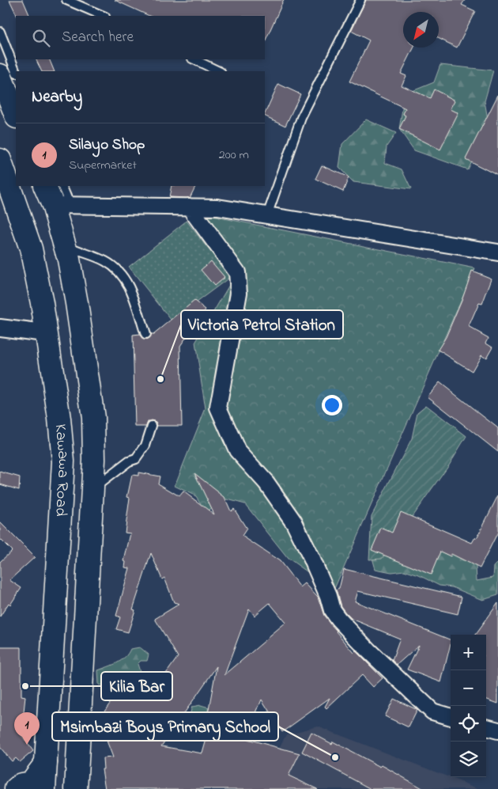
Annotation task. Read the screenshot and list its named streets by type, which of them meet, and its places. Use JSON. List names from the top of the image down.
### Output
{
  "streets": {
    "main road": ["Kawawa Road"]
  },
  "places": ["Victoria Petrol Station", "Kilia Bar", "Msimbazi Boys Primary School"],
  "north": "bottom left",
  "page": {
    "search": "Search here",
    "heading": "Nearby",
    "list": [
      {
        "mark": "1",
        "name": "Silayo Shop",
        "note": "Supermarket",
        "value": "200 m"
      }
    ],
    "map_buttons": ["+", "−"],
    "pins": "1"
  }
}
